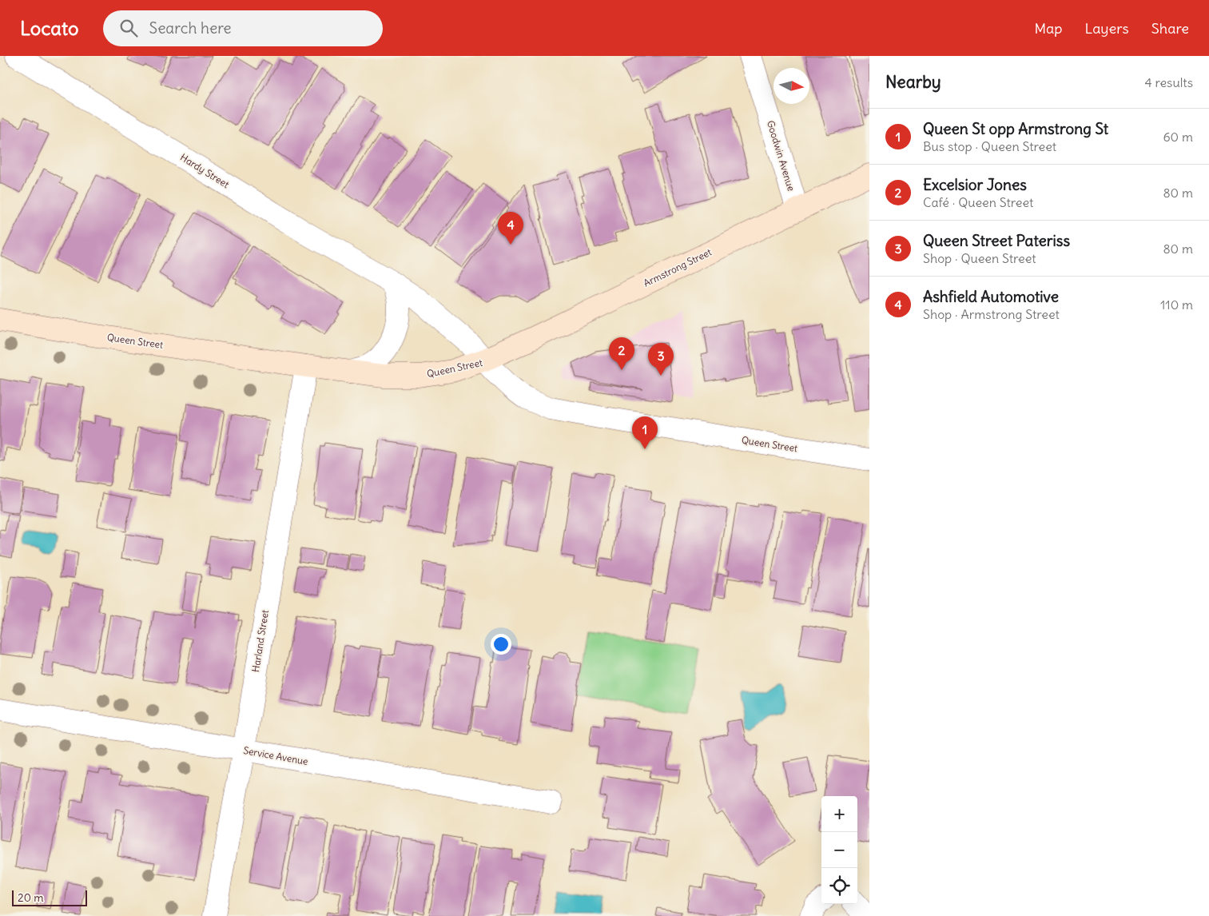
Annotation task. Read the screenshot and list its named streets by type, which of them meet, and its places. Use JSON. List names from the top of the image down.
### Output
{
  "streets": {
    "street": [
      "Goodwin Avenue",
      "Hardy Street",
      "Armstrong Street",
      "Queen Street",
      "Harland Street",
      "Service Avenue"
    ]
  },
  "crossings": [
    ["Goodwin Avenue", "Armstrong Street"],
    ["Hardy Street", "Armstrong Street"],
    ["Hardy Street", "Queen Street"],
    ["Armstrong Street", "Queen Street"],
    ["Queen Street", "Harland Street"],
    ["Harland Street", "Service Avenue"]
  ],
  "scale_bar": "20 m",
  "north": "right",
  "page": {
    "header": "Locato",
    "search": "Search here",
    "nav": ["Map", "Layers", "Share"],
    "heading": ["Nearby", "4 results"],
    "list": [
      {
        "mark": "1",
        "name": "Queen St opp Armstrong St",
        "note": "Bus stop · Queen Street",
        "value": "60 m"
      },
      {
        "mark": "2",
        "name": "Excelsior Jones",
        "note": "Café · Queen Street",
        "value": "80 m"
      },
      {
        "mark": "3",
        "name": "Queen Street Pateriss",
        "note": "Shop · Queen Street",
        "value": "80 m"
      },
      {
        "mark": "4",
        "name": "Ashfield Automotive",
        "note": "Shop · Armstrong Street",
        "value": "110 m"
      }
    ],
    "pins": [
      "4",
      "2",
      "3",
      "1"
    ],
    "map_buttons": ["+", "−"],
    "scale": "20 m"
  }
}
